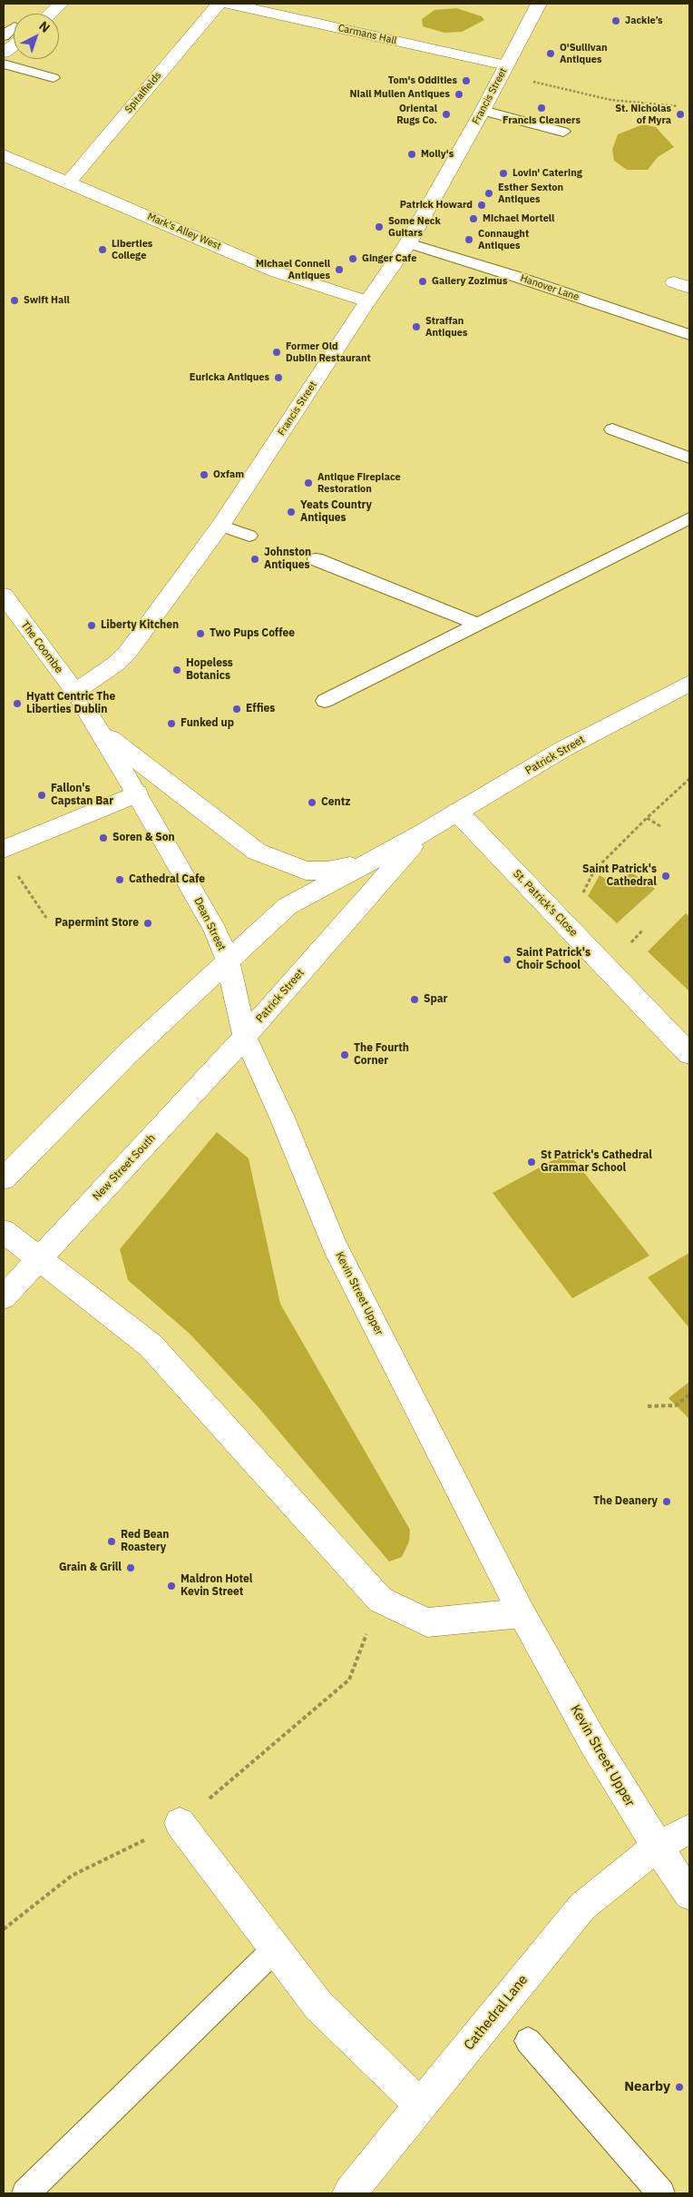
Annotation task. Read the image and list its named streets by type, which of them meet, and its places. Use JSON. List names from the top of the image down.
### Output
{
  "streets": {
    "street": [
      "Carmans Hall",
      "Spitalfields",
      "Francis Street",
      "Mark's Alley West",
      "The Coombe",
      "Patrick Street",
      "St. Patrick's Close",
      "Dean Street",
      "New Street South",
      "Kevin Street Upper",
      "Cathedral Lane"
    ],
    "lane": ["Hanover Lane"]
  },
  "crossings": [
    ["Carmans Hall", "Francis Street"],
    ["Spitalfields", "Mark's Alley West"],
    ["Francis Street", "Mark's Alley West"],
    ["Francis Street", "Hanover Lane"],
    ["Francis Street", "The Coombe"],
    ["The Coombe", "Dean Street"],
    ["Patrick Street", "St. Patrick's Close"],
    ["Patrick Street", "Dean Street"],
    ["Patrick Street", "New Street South"],
    ["Patrick Street", "Kevin Street Upper"],
    ["Dean Street", "Kevin Street Upper"],
    ["New Street South", "Kevin Street Upper"],
    ["Kevin Street Upper", "Cathedral Lane"]
  ],
  "places": [
    "Jackie’s",
    "O'Sullivan Antiques",
    "Tom's Oddities",
    "Niall Mullen Antiques",
    "Francis Cleaners",
    "Oriental Rugs Co.",
    "St. Nicholas of Myra",
    "Molly's",
    "Lovin' Catering",
    "Esther Sexton Antiques",
    "Patrick Howard",
    "Michael Mortell",
    "Some Neck Guitars",
    "Connaught Antiques",
    "Liberties College",
    "Ginger Cafe",
    "Michael Connell Antiques",
    "Gallery Zozimus",
    "Swift Hall",
    "Straffan Antiques",
    "Former Old Dublin Restaurant",
    "Euricka Antiques",
    "Oxfam",
    "Antique Fireplace Restoration",
    "Yeats Country Antiques",
    "Johnston Antiques",
    "Liberty Kitchen",
    "Two Pups Coffee",
    "Hopeless Botanics",
    "Hyatt Centric The Liberties Dublin",
    "Effies",
    "Funked up",
    "Fallon's Capstan Bar",
    "Centz",
    "Soren & Son",
    "Saint Patrick's Cathedral",
    "Cathedral Cafe",
    "Papermint Store",
    "Saint Patrick's Choir School",
    "Spar",
    "The Fourth Corner",
    "St Patrick's Cathedral Grammar School",
    "The Deanery",
    "Red Bean Roastery",
    "Grain & Grill",
    "Maldron Hotel Kevin Street",
    "Nearby"
  ],
  "north": "top right"
}
